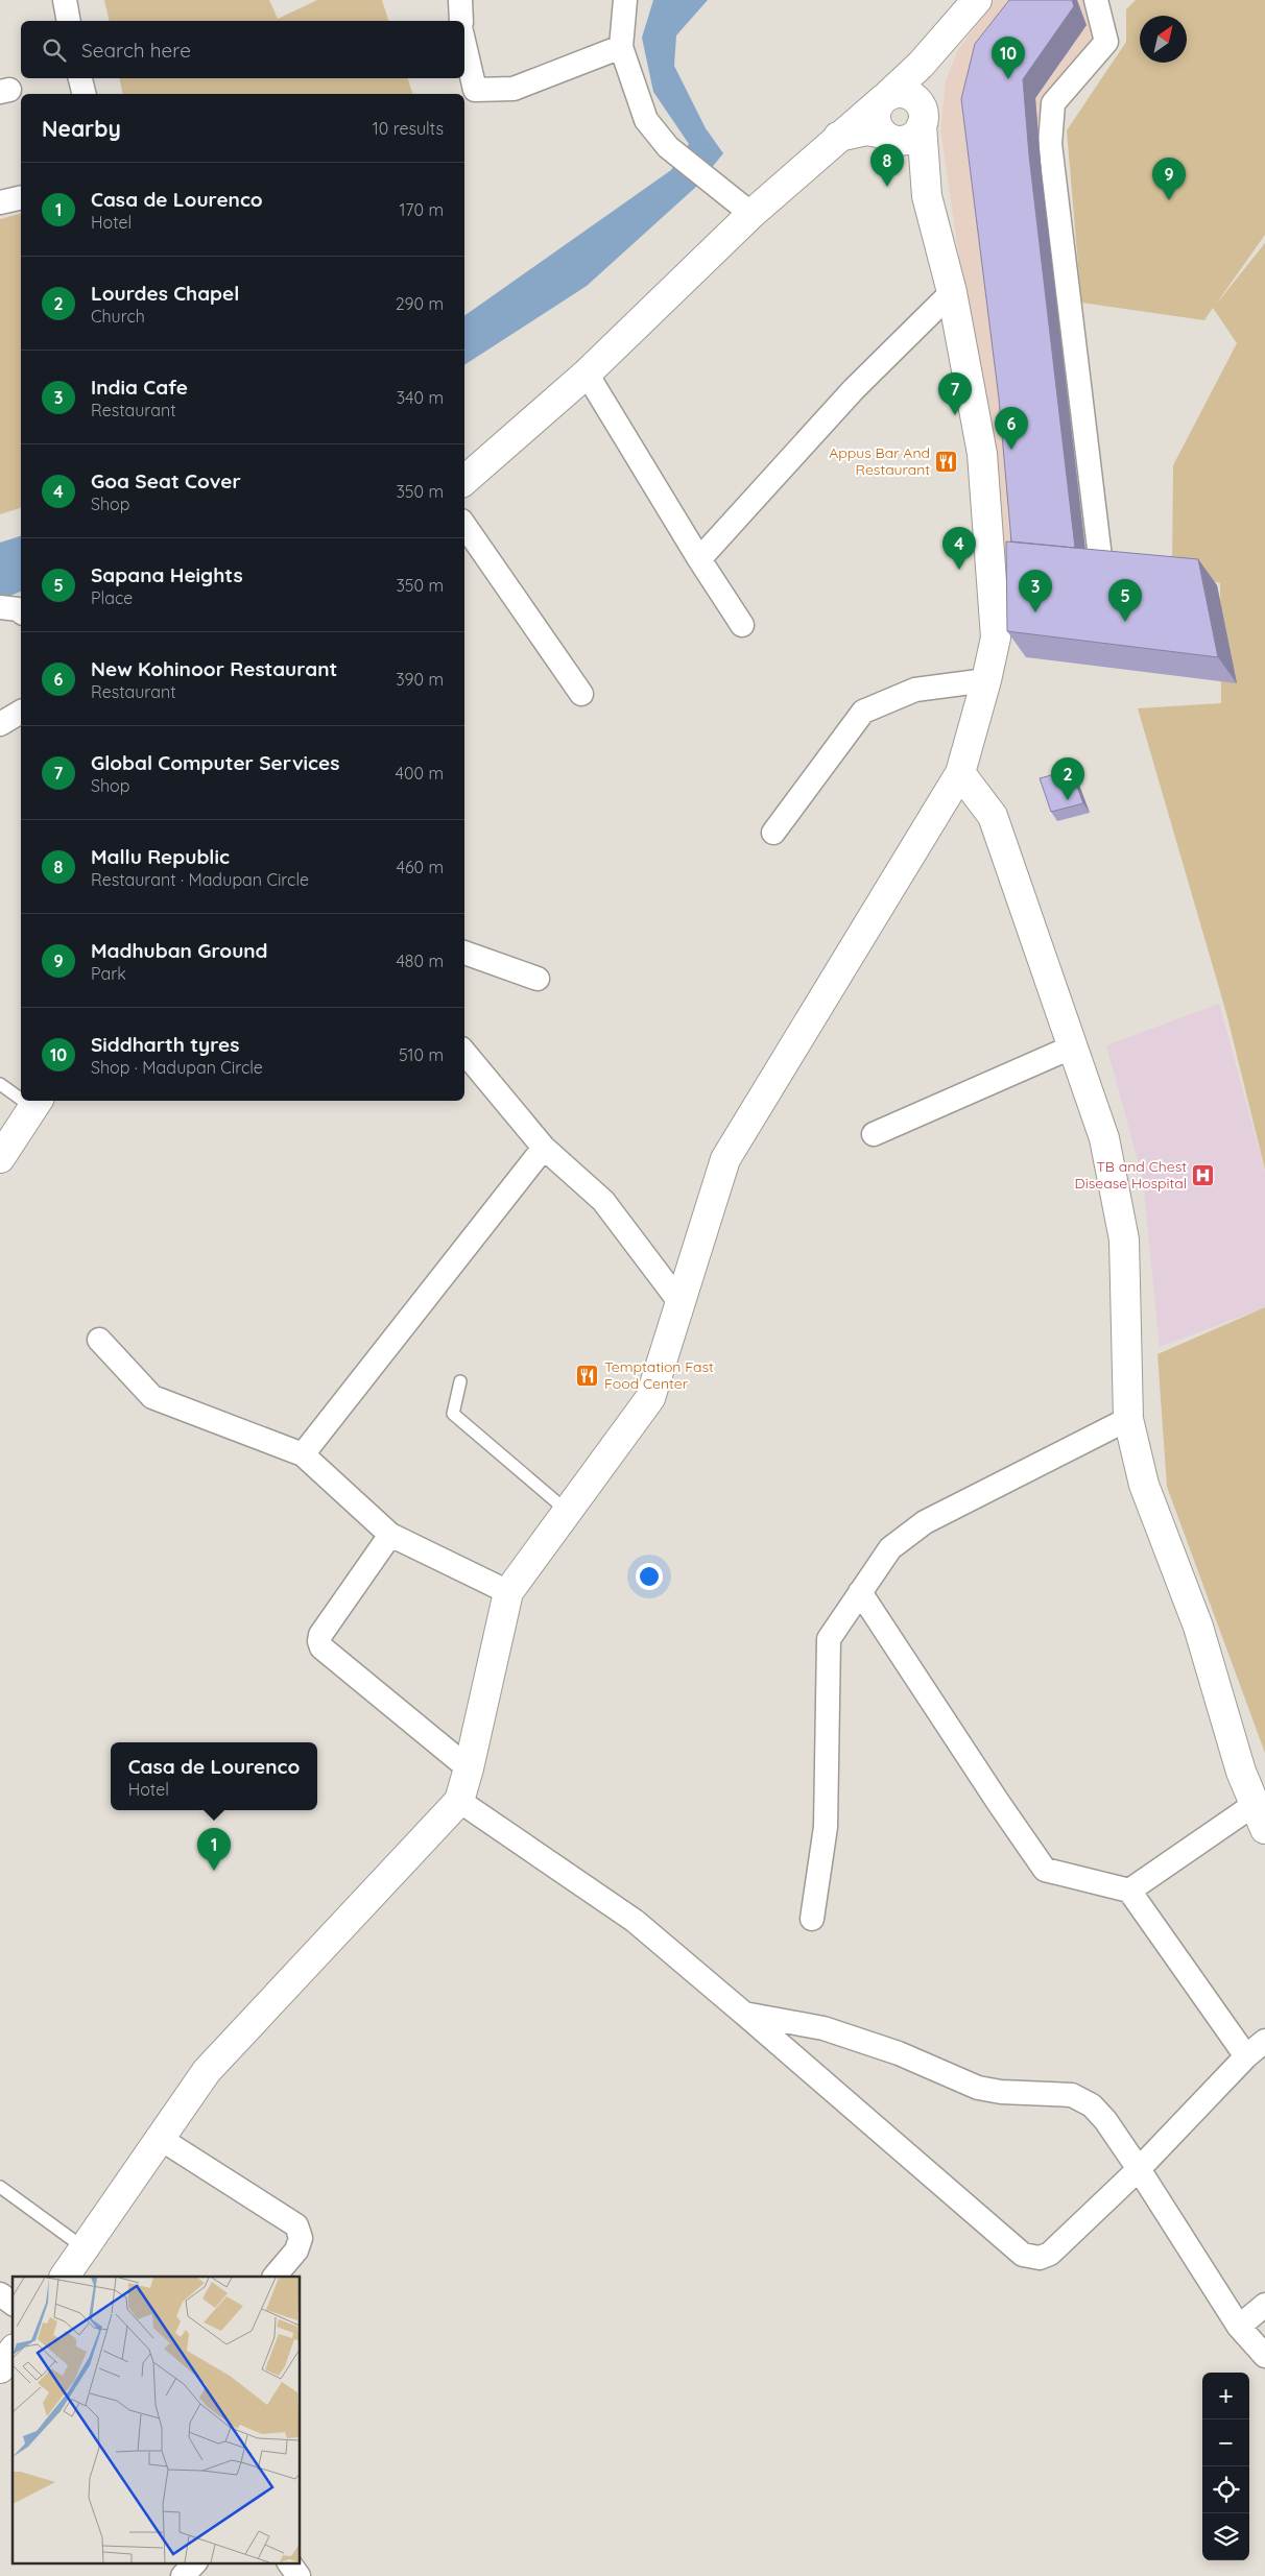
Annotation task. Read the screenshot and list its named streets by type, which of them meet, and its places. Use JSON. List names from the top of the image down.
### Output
{
  "places": {
    "restaurant": ["Appus Bar And Restaurant", "Temptation Fast Food Center"],
    "hospital": ["TB and Chest Disease Hospital"]
  },
  "north": "top right",
  "page": {
    "search": "Search here",
    "pins": [
      "10",
      "8",
      "9",
      "7",
      "6",
      "4",
      "3",
      "5",
      "2",
      "1"
    ],
    "heading": ["Nearby", "10 results"],
    "list": [
      {
        "mark": "1",
        "name": "Casa de Lourenco",
        "note": "Hotel",
        "value": "170 m"
      },
      {
        "mark": "2",
        "name": "Lourdes Chapel",
        "note": "Church",
        "value": "290 m"
      },
      {
        "mark": "3",
        "name": "India Cafe",
        "note": "Restaurant",
        "value": "340 m"
      },
      {
        "mark": "4",
        "name": "Goa Seat Cover",
        "note": "Shop",
        "value": "350 m"
      },
      {
        "mark": "5",
        "name": "Sapana Heights",
        "note": "Place",
        "value": "350 m"
      },
      {
        "mark": "6",
        "name": "New Kohinoor Restaurant",
        "note": "Restaurant",
        "value": "390 m"
      },
      {
        "mark": "7",
        "name": "Global Computer Services",
        "note": "Shop",
        "value": "400 m"
      },
      {
        "mark": "8",
        "name": "Mallu Republic",
        "note": "Restaurant · Madupan Circle",
        "value": "460 m"
      },
      {
        "mark": "9",
        "name": "Madhuban Ground",
        "note": "Park",
        "value": "480 m"
      },
      {
        "mark": "10",
        "name": "Siddharth tyres",
        "note": "Shop · Madupan Circle",
        "value": "510 m"
      }
    ],
    "popup": ["Casa de Lourenco", "Hotel"],
    "map_buttons": ["+", "−"]
  }
}
